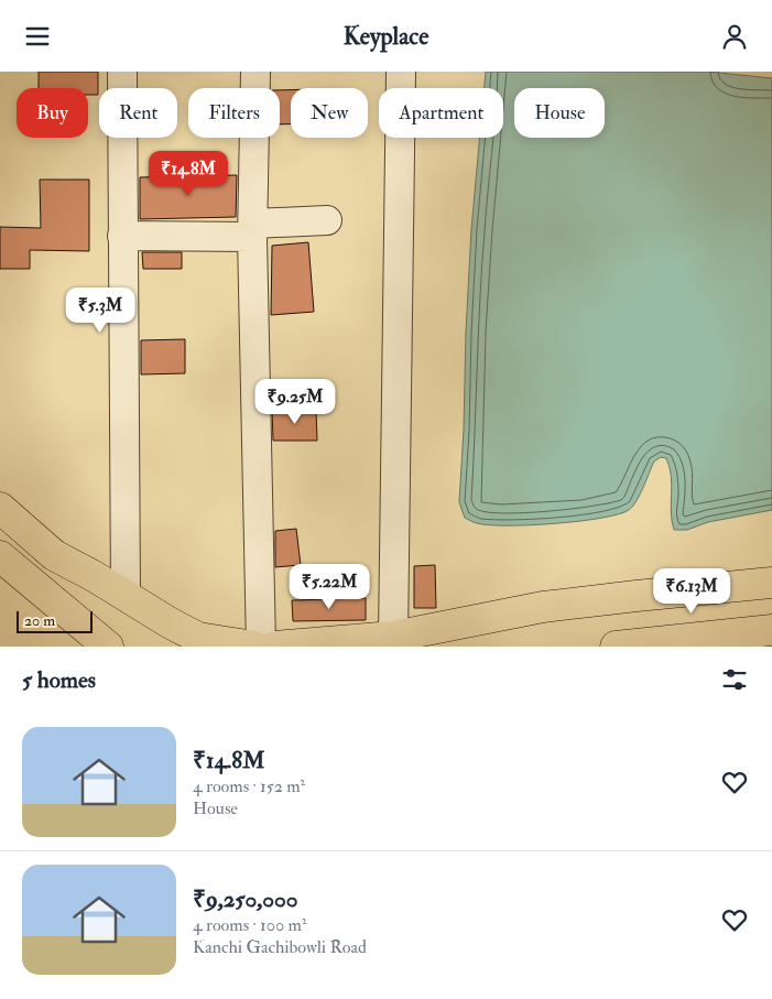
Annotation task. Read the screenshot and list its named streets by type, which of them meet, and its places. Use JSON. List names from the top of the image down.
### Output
{
  "scale_bar": "20 m",
  "page": {
    "header": "Keyplace",
    "chip": [
      "Buy",
      "Rent",
      "Filters",
      "New",
      "Apartment",
      "House"
    ],
    "price": [
      "₹14.8M",
      "₹5.3M",
      "₹9.25M",
      "₹5.22M",
      "₹6.13M"
    ],
    "scale": "20 m",
    "heading": "5 homes",
    "list": [
      {
        "name": "₹14.8M",
        "note": "4 rooms · 152 m² · House"
      },
      {
        "name": "₹9,250,000",
        "note": "4 rooms · 100 m² · Kanchi Gachibowli Road"
      }
    ]
  }
}
